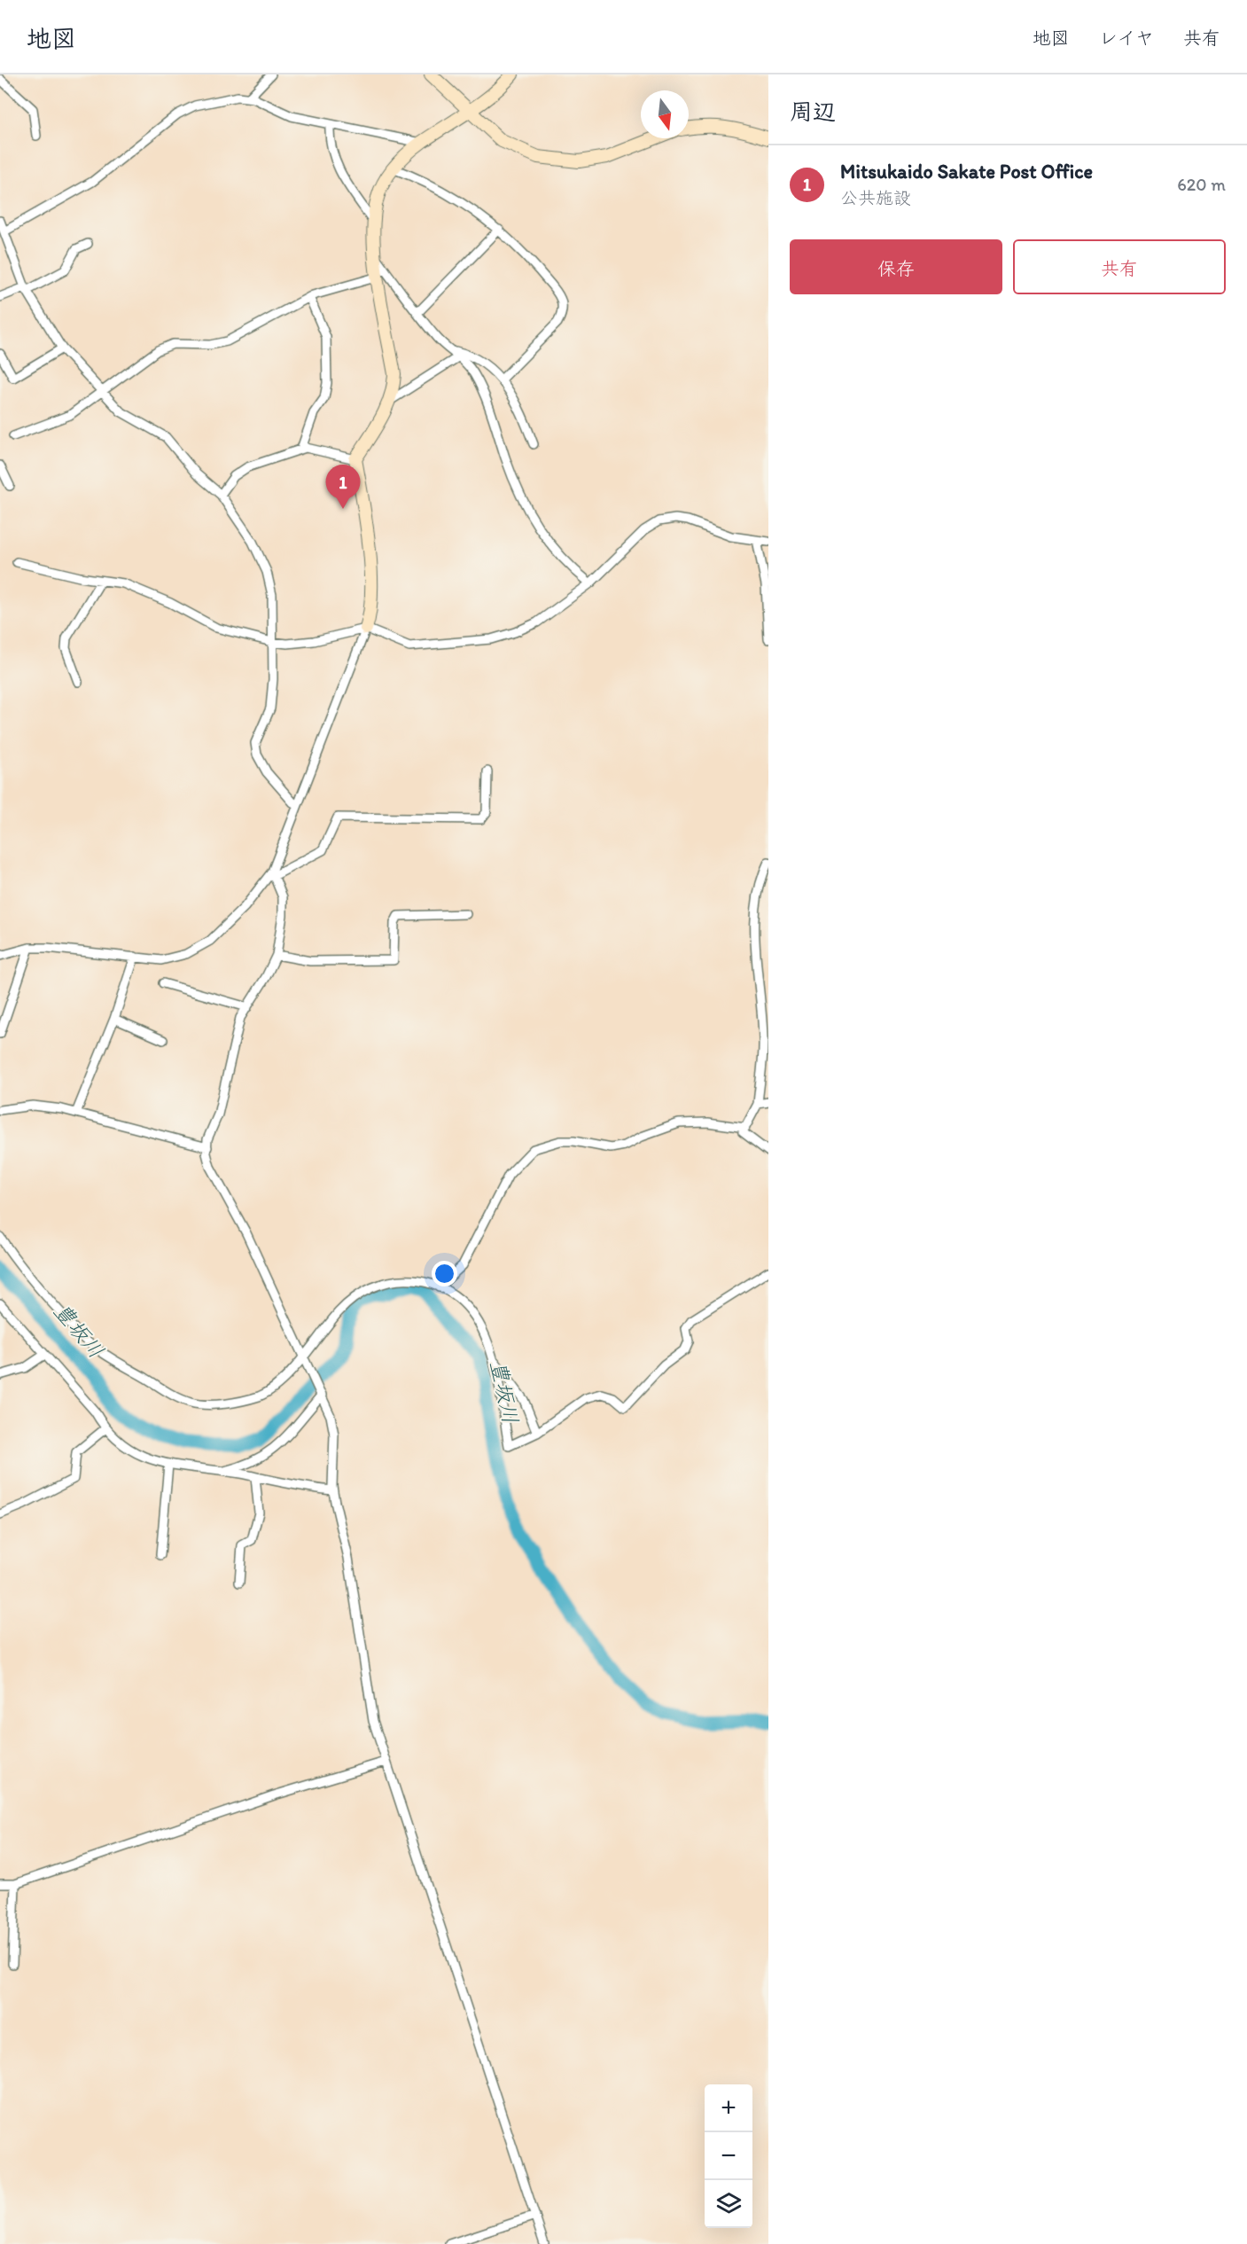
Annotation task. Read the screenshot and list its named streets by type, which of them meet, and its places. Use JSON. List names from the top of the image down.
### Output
{
  "water": ["豊坂川"],
  "north": "bottom",
  "page": {
    "header": "地図",
    "nav": ["地図", "レイヤ", "共有"],
    "heading": "周辺",
    "list": [
      {
        "mark": "1",
        "name": "Mitsukaido Sakate Post Office",
        "note": "公共施設",
        "value": "620 m"
      }
    ],
    "buttons": ["保存", "共有"],
    "pins": "1",
    "map_buttons": ["+", "−"]
  }
}
